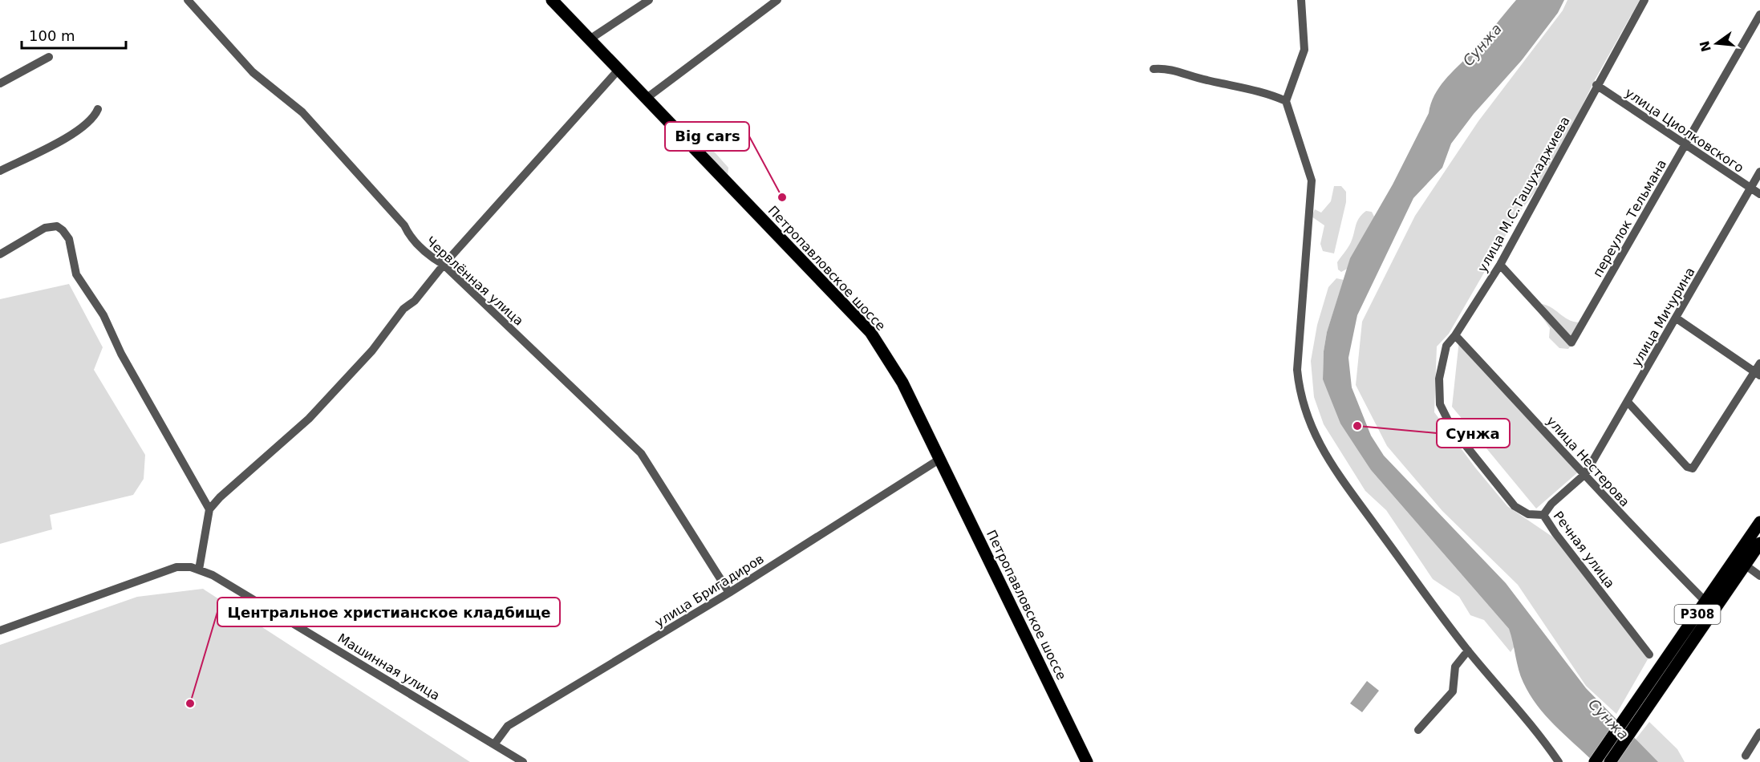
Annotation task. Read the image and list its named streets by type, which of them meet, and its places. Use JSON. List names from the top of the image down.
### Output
{
  "streets": {
    "main road": ["Петропавловское шоссе", "P308"],
    "street": [
      "улица Циолковского",
      "улица М.С.Ташухаджиева",
      "переулок Тельмана",
      "Червлённая улица",
      "улица Мичурина",
      "улица Нестерова",
      "Речная улица",
      "улица Бригадиров",
      "Машинная улица"
    ]
  },
  "crossings": [
    ["улица Циолковского", "улица М.С.Ташухаджиева"],
    ["улица Циолковского", "переулок Тельмана"],
    ["улица Циолковского", "улица Мичурина"],
    ["улица М.С.Ташухаджиева", "переулок Тельмана"],
    ["улица М.С.Ташухаджиева", "улица Нестерова"],
    ["улица М.С.Ташухаджиева", "Речная улица"],
    ["Петропавловское шоссе", "улица Бригадиров"],
    ["Червлённая улица", "улица Бригадиров"],
    ["улица Мичурина", "улица Нестерова"],
    ["улица Мичурина", "Речная улица"],
    ["улица Нестерова", "P308"],
    ["улица Бригадиров", "Машинная улица"]
  ],
  "water": ["Сунжа"],
  "places": ["Big cars", "Сунжа", "Центральное христианское кладбище"],
  "scale_bar": "100 m",
  "north": "left"
}
